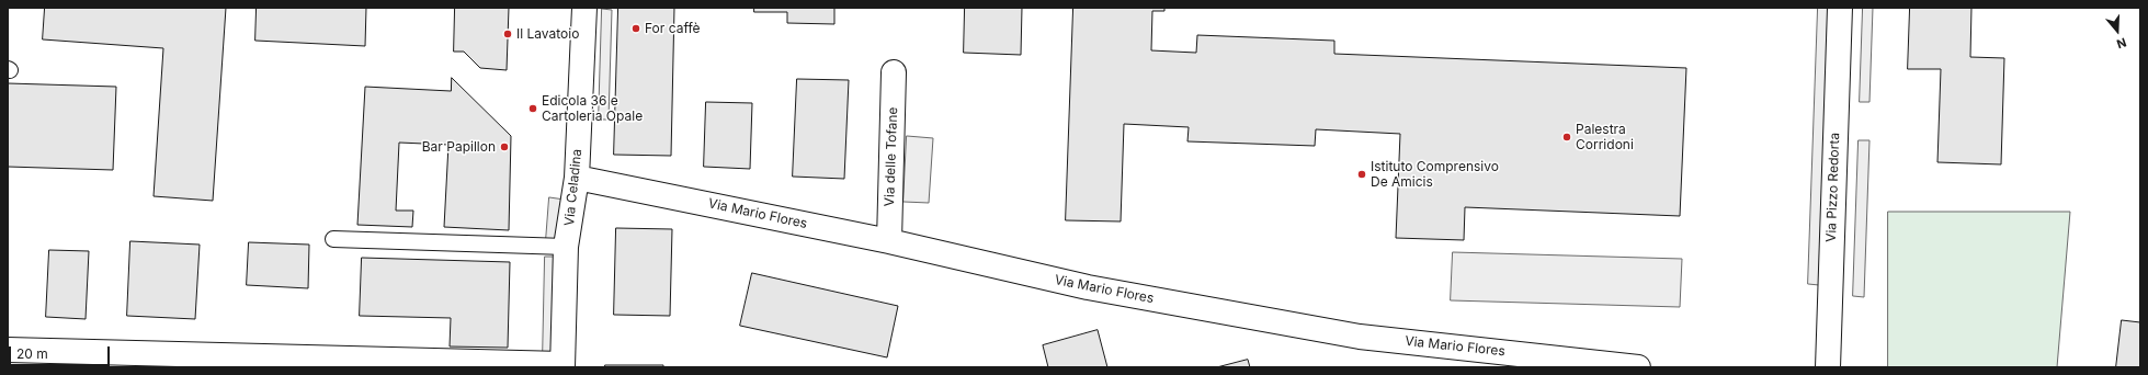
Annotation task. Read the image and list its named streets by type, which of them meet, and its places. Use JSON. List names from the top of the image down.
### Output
{
  "streets": {
    "street": [
      "Via delle Tofane",
      "Via Celadina",
      "Via Pizzo Redorta",
      "Via Mario Flores"
    ]
  },
  "crossings": [
    ["Via delle Tofane", "Via Mario Flores"],
    ["Via Celadina", "Via Mario Flores"]
  ],
  "places": [
    "For caffè",
    "Il Lavatoio",
    "Edicola 36 e Cartoleria Opale",
    "Palestra Corridoni",
    "Bar Papillon",
    "Istituto Comprensivo De Amicis"
  ],
  "scale_bar": "20 m",
  "north": "bottom"
}
